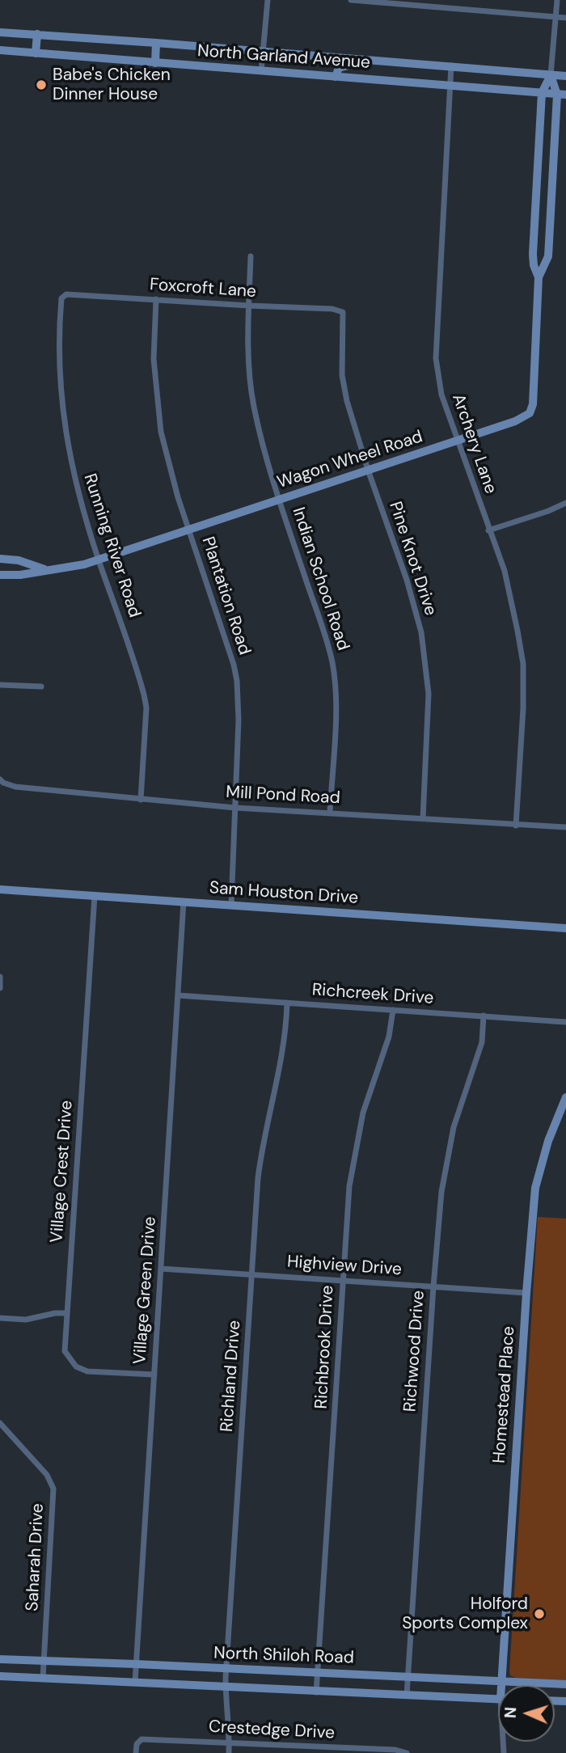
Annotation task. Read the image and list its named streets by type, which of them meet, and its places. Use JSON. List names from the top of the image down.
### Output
{
  "streets": {
    "street": [
      "North Garland Avenue",
      "Foxcroft Lane",
      "Archery Lane",
      "Wagon Wheel Road",
      "Running River Road",
      "Pine Knot Drive",
      "Indian School Road",
      "Plantation Road",
      "Mill Pond Road",
      "Sam Houston Drive",
      "Richcreek Drive",
      "Village Crest Drive",
      "Highview Drive",
      "Village Green Drive",
      "Richbrook Drive",
      "Richwood Drive",
      "Richland Drive",
      "Homestead Place",
      "Saharah Drive",
      "North Shiloh Road",
      "Crestedge Drive"
    ]
  },
  "crossings": [
    ["North Garland Avenue", "Archery Lane"],
    ["North Garland Avenue", "Wagon Wheel Road"],
    ["Foxcroft Lane", "Running River Road"],
    ["Foxcroft Lane", "Pine Knot Drive"],
    ["Foxcroft Lane", "Indian School Road"],
    ["Foxcroft Lane", "Plantation Road"],
    ["Archery Lane", "Wagon Wheel Road"],
    ["Archery Lane", "Mill Pond Road"],
    ["Wagon Wheel Road", "Running River Road"],
    ["Wagon Wheel Road", "Pine Knot Drive"],
    ["Wagon Wheel Road", "Indian School Road"],
    ["Wagon Wheel Road", "Plantation Road"],
    ["Running River Road", "Mill Pond Road"],
    ["Pine Knot Drive", "Mill Pond Road"],
    ["Indian School Road", "Mill Pond Road"],
    ["Plantation Road", "Mill Pond Road"],
    ["Plantation Road", "Sam Houston Drive"],
    ["Sam Houston Drive", "Village Crest Drive"],
    ["Sam Houston Drive", "Village Green Drive"],
    ["Richcreek Drive", "Village Green Drive"],
    ["Richcreek Drive", "Richbrook Drive"],
    ["Richcreek Drive", "Richwood Drive"],
    ["Richcreek Drive", "Richland Drive"],
    ["Village Crest Drive", "Village Green Drive"],
    ["Highview Drive", "Village Green Drive"],
    ["Highview Drive", "Richbrook Drive"],
    ["Highview Drive", "Richwood Drive"],
    ["Highview Drive", "Richland Drive"],
    ["Highview Drive", "Homestead Place"],
    ["Village Green Drive", "North Shiloh Road"],
    ["Richbrook Drive", "North Shiloh Road"],
    ["Richwood Drive", "North Shiloh Road"],
    ["Richland Drive", "North Shiloh Road"],
    ["Richland Drive", "Crestedge Drive"],
    ["Homestead Place", "North Shiloh Road"],
    ["Saharah Drive", "North Shiloh Road"]
  ],
  "places": ["Babe's Chicken Dinner House", "Holford Sports Complex"],
  "north": "left"
}
